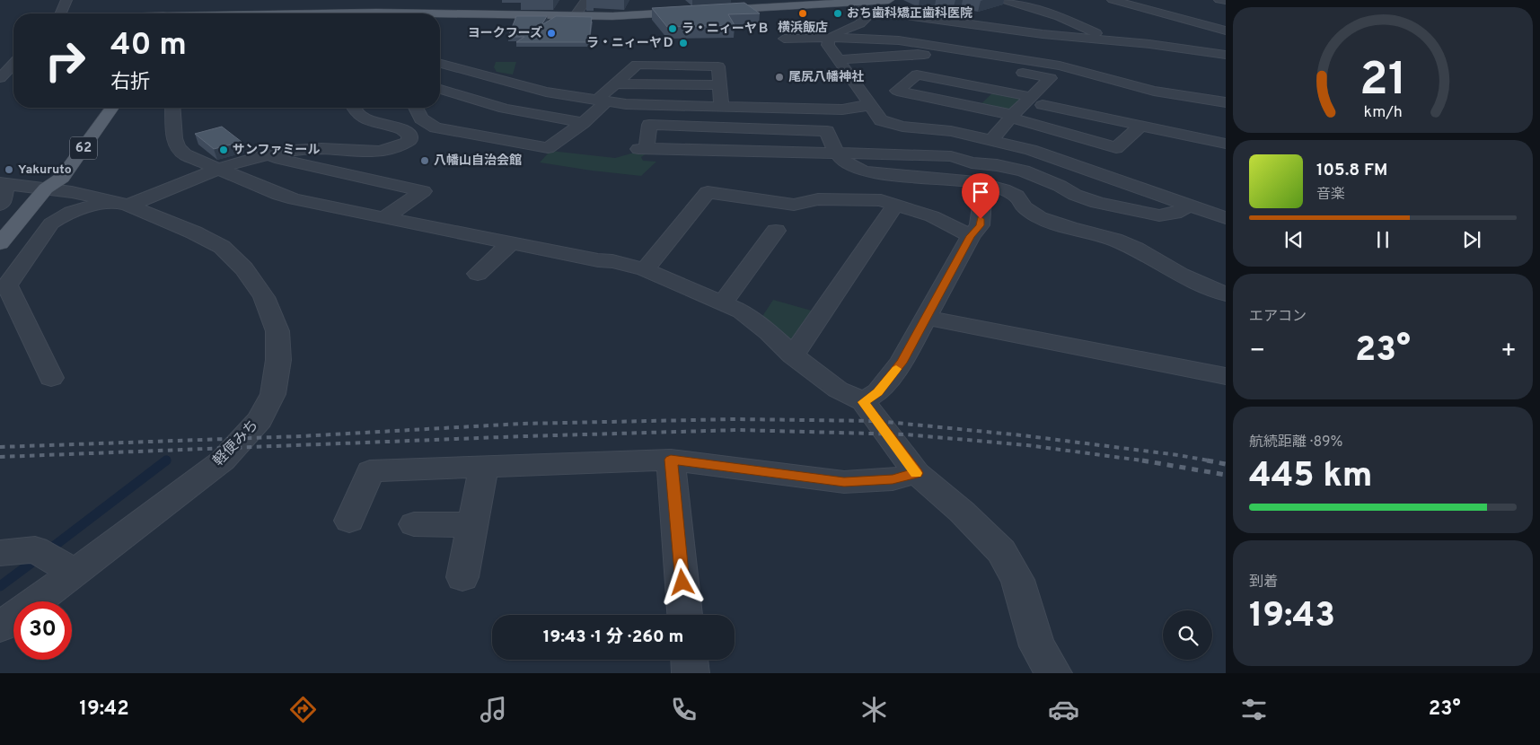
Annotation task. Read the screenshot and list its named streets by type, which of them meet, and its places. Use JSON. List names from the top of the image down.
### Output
{
  "streets": {
    "main road": ["62"],
    "street": ["軽便みち"]
  },
  "crossings": [
    ["62", "軽便みち"]
  ],
  "places": [
    "横浜飯店",
    "おち歯科矯正歯科医院",
    "ラ・ニィーヤＢ",
    "ヨークフーズ",
    "ラ・ニィーヤＤ",
    "尾尻八幡神社",
    "サンファミール",
    "八幡山自治会館",
    "Yakuruto"
  ],
  "page": {
    "turn": ["40 m", "右折"],
    "song": ["105.8 FM", "音楽"],
    "tile": [
      "エアコン",
      ["航続距離 · 89%", "445 km"],
      ["到着", "19:43"]
    ],
    "heat": ["−", "23°", "+"],
    "limit": "30",
    "trip": "19:43 · 1 分 · 260 m",
    "tabs": ["19:42", "23°"],
    "gauge": ["21", "km/h"]
  }
}
